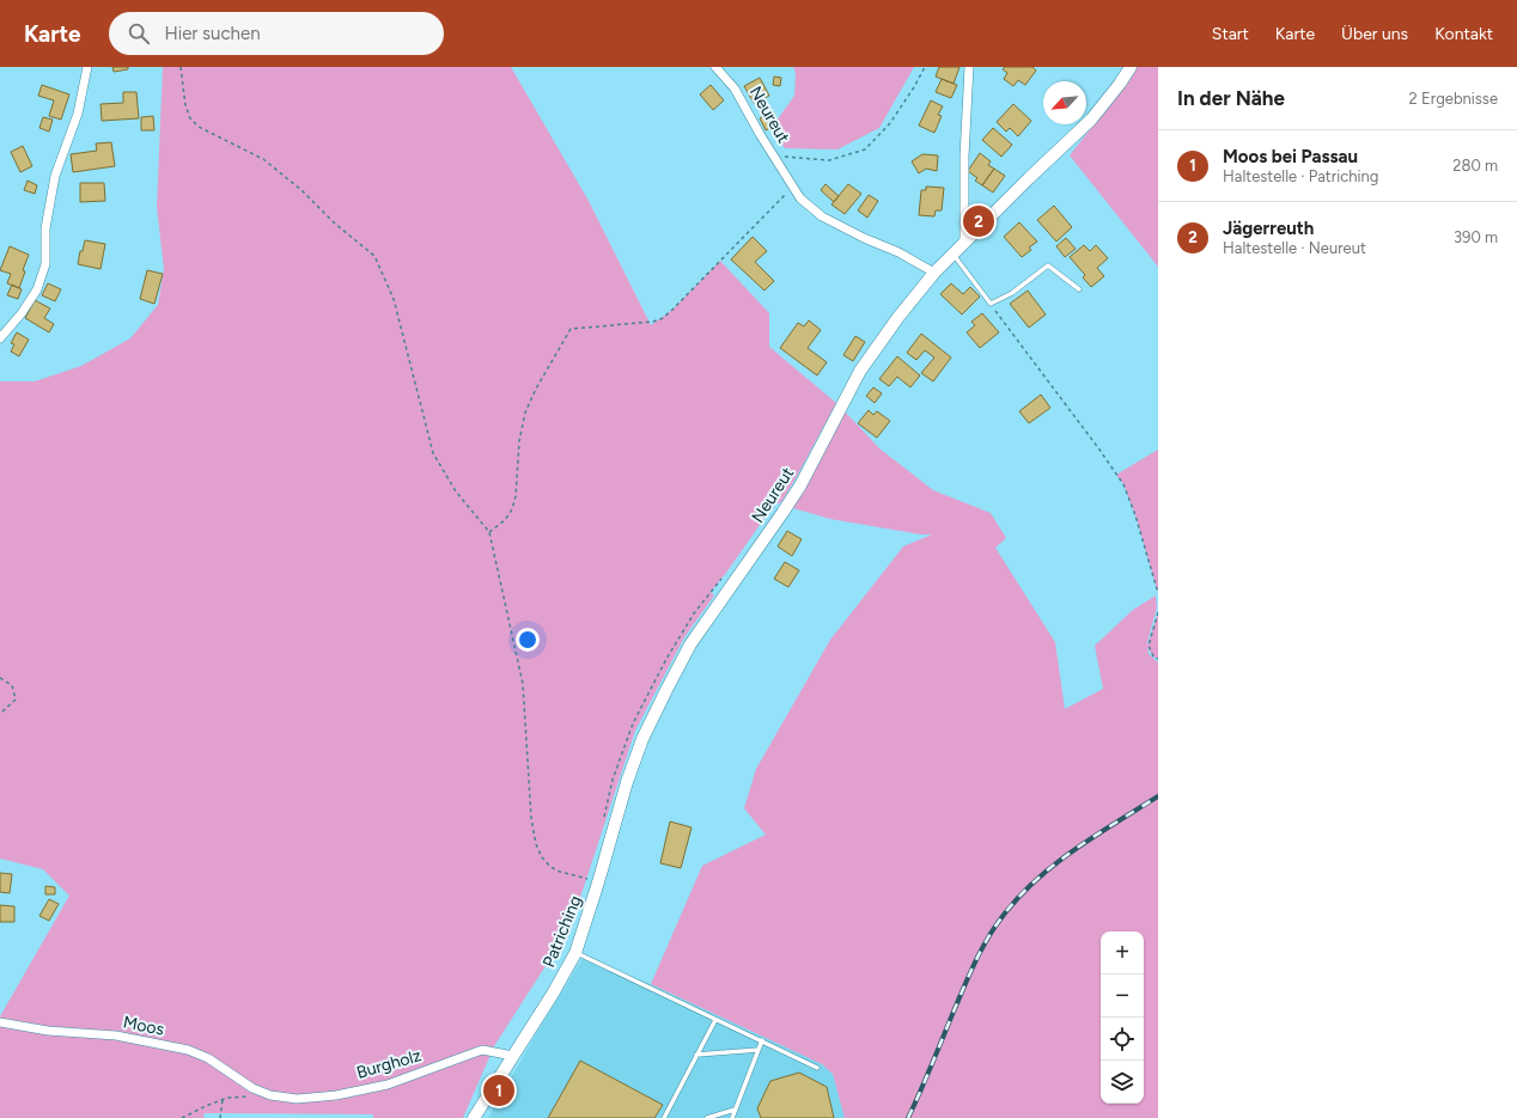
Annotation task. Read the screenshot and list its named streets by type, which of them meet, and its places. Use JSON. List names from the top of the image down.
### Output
{
  "streets": {
    "street": [
      "Neureut",
      "Patriching",
      "Moos",
      "Burgholz"
    ]
  },
  "crossings": [
    ["Neureut", "Patriching"],
    ["Patriching", "Burgholz"],
    ["Moos", "Burgholz"]
  ],
  "north": "bottom left",
  "page": {
    "header": "Karte",
    "search": "Hier suchen",
    "nav": [
      "Start",
      "Karte",
      "Über uns",
      "Kontakt"
    ],
    "heading": ["In der Nähe", "2 Ergebnisse"],
    "list": [
      {
        "mark": "1",
        "name": "Moos bei Passau",
        "note": "Haltestelle · Patriching",
        "value": "280 m"
      },
      {
        "mark": "2",
        "name": "Jägerreuth",
        "note": "Haltestelle · Neureut",
        "value": "390 m"
      }
    ],
    "pins": ["2", "1"],
    "map_buttons": ["+", "−"]
  }
}
